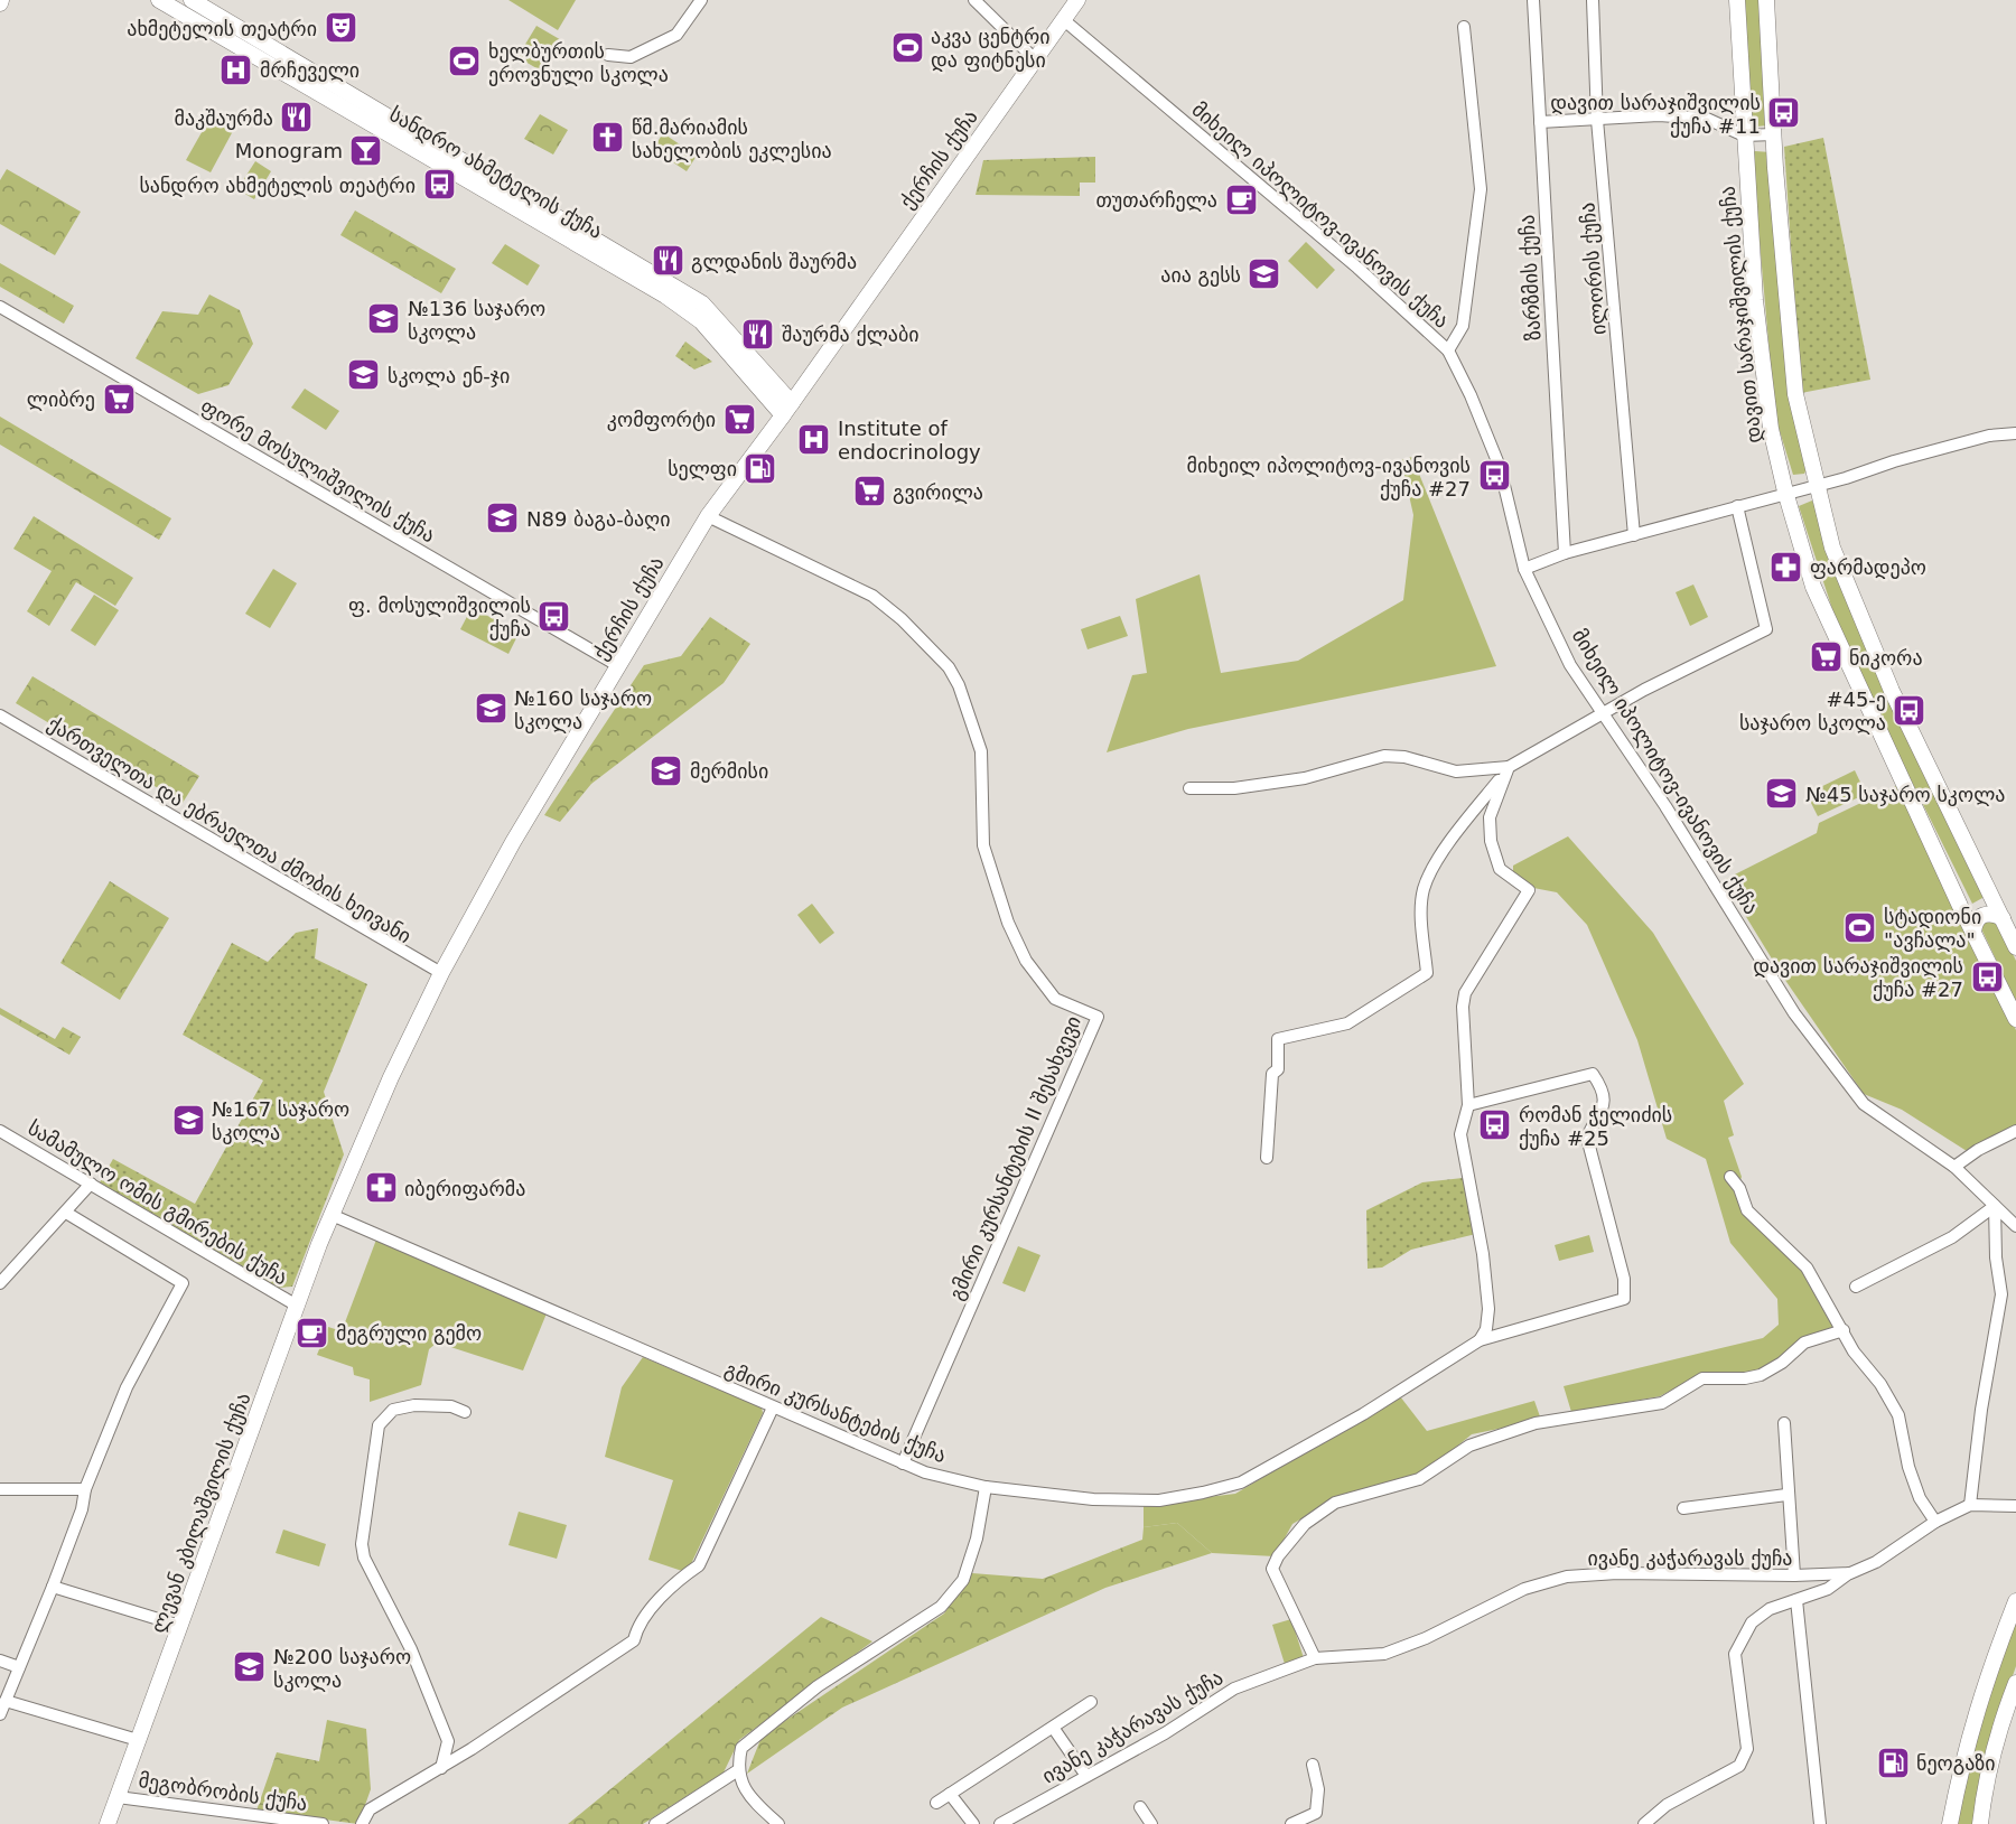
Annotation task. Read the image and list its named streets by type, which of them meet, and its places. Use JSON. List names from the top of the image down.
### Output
{
  "streets": {
    "main road": [
      "ქერჩის ქუჩა",
      "სანდრო ახმეტელის ქუჩა",
      "დავით სარაჯიშვილის ქუჩა",
      "ლევან კბილაშვილის ქუჩა"
    ],
    "street": [
      "მიხეილ იპოლიტოვ-ივანოვის ქუჩა",
      "ილორის ქუჩა",
      "ზარზმის ქუჩა",
      "ფორე მოსულიშვილის ქუჩა",
      "ქართველთა და ებრაელთა ძმობის ხეივანი",
      "გმირი კურსანტების II შესახვევი",
      "სამამულო ომის გმირების ქუჩა",
      "გმირი კურსანტების ქუჩა",
      "ივანე კაჭარავას ქუჩა",
      "მეგობრობის ქუჩა"
    ]
  },
  "crossings": [
    ["ქერჩის ქუჩა", "სანდრო ახმეტელის ქუჩა"],
    ["ქერჩის ქუჩა", "მიხეილ იპოლიტოვ-ივანოვის ქუჩა"],
    ["ქერჩის ქუჩა", "ფორე მოსულიშვილის ქუჩა"],
    ["ქერჩის ქუჩა", "ქართველთა და ებრაელთა ძმობის ხეივანი"],
    ["ქერჩის ქუჩა", "გმირი კურსანტების II შესახვევი"],
    ["ქერჩის ქუჩა", "გმირი კურსანტების ქუჩა"],
    ["ქერჩის ქუჩა", "ლევან კბილაშვილის ქუჩა"],
    ["გმირი კურსანტების II შესახვევი", "გმირი კურსანტების ქუჩა"],
    ["სამამულო ომის გმირების ქუჩა", "ლევან კბილაშვილის ქუჩა"],
    ["გმირი კურსანტების ქუჩა", "ლევან კბილაშვილის ქუჩა"],
    ["ლევან კბილაშვილის ქუჩა", "მეგობრობის ქუჩა"]
  ],
  "places": {
    "theatre": ["ახმეტელის თეატრი"],
    "sports": ["აკვა ცენტრი და ფიტნესი", "ხელბურთის ეროვნული სკოლა", "სტადიონი \"ავჩალა\""],
    "hospital": ["მრჩეველი", "Institute of endocrinology"],
    "bus stop": [
      "დავით სარაჯიშვილის ქუჩა #11",
      "სანდრო ახმეტელის თეატრი",
      "მიხეილ იპოლიტოვ-ივანოვის ქუჩა #27",
      "ფ. მოსულიშვილის ქუჩა",
      "#45-ე საჯარო სკოლა",
      "დავით სარაჯიშვილის ქუჩა #27",
      "რომან ჭელიძის ქუჩა #25"
    ],
    "restaurant": ["მაკშაურმა", "გლდანის შაურმა", "შაურმა ქლაბი"],
    "church": ["წმ.მარიამის სახელობის ეკლესია"],
    "bar": ["Monogram"],
    "cafe": ["თუთარჩელა", "მეგრული გემო"],
    "school or university": [
      "აია გესს",
      "№136 საჯარო სკოლა",
      "სკოლა ენ-ჯი",
      "N89 ბაგა-ბაღი",
      "№160 საჯარო სკოლა",
      "მერმისი",
      "№45 საჯარო სკოლა",
      "№167 საჯარო სკოლა",
      "№200 საჯარო სკოლა"
    ],
    "supermarket": [
      "ლიბრე",
      "კომფორტი",
      "გვირილა",
      "ნიკორა"
    ],
    "fuel station": ["სელფი", "ნეოგაზი"],
    "pharmacy": ["ფარმადეპო", "იბერიფარმა"]
  }
}
